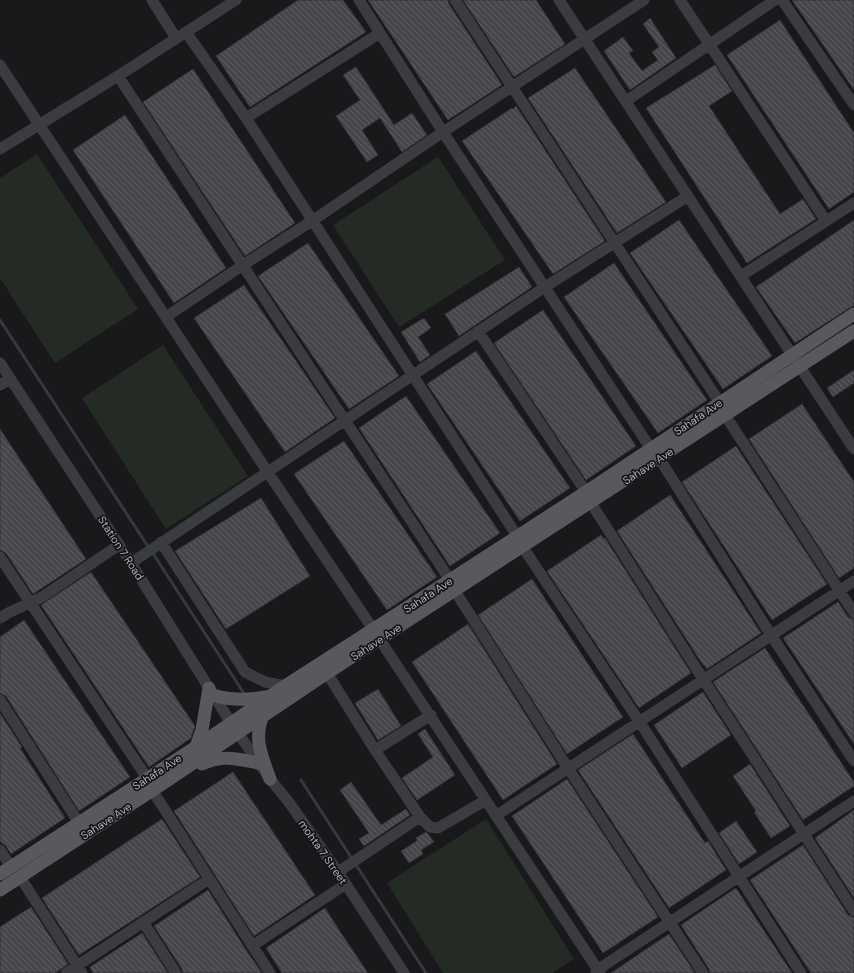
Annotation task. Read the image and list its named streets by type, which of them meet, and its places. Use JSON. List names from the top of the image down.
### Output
{
  "streets": {
    "main road": ["Sahafa Ave", "Sahave Ave"],
    "street": ["Station 7 Road", "mohta 7 Street"]
  },
  "crossings": [
    ["Sahafa Ave", "Sahave Ave"],
    ["Sahafa Ave", "Station 7 Road"],
    ["Sahafa Ave", "mohta 7 Street"],
    ["Sahave Ave", "Station 7 Road"],
    ["Sahave Ave", "mohta 7 Street"],
    ["Station 7 Road", "mohta 7 Street"]
  ]
}
